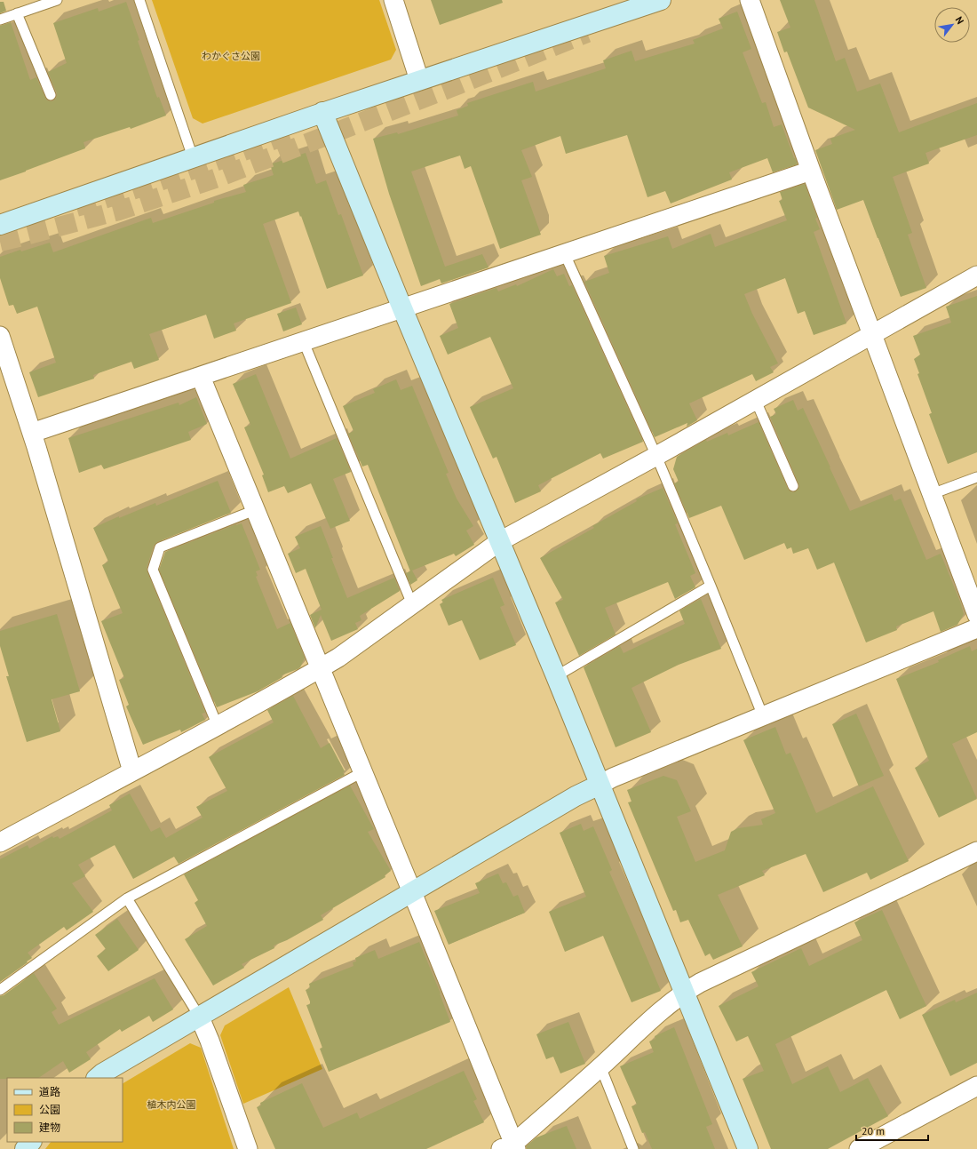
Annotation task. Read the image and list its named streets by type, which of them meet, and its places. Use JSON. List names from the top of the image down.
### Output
{
  "parks": ["わかぐさ公園", "植木内公園"],
  "legend": ["道路", "公園", "建物"],
  "scale_bar": "20 m",
  "north": "top right"
}
